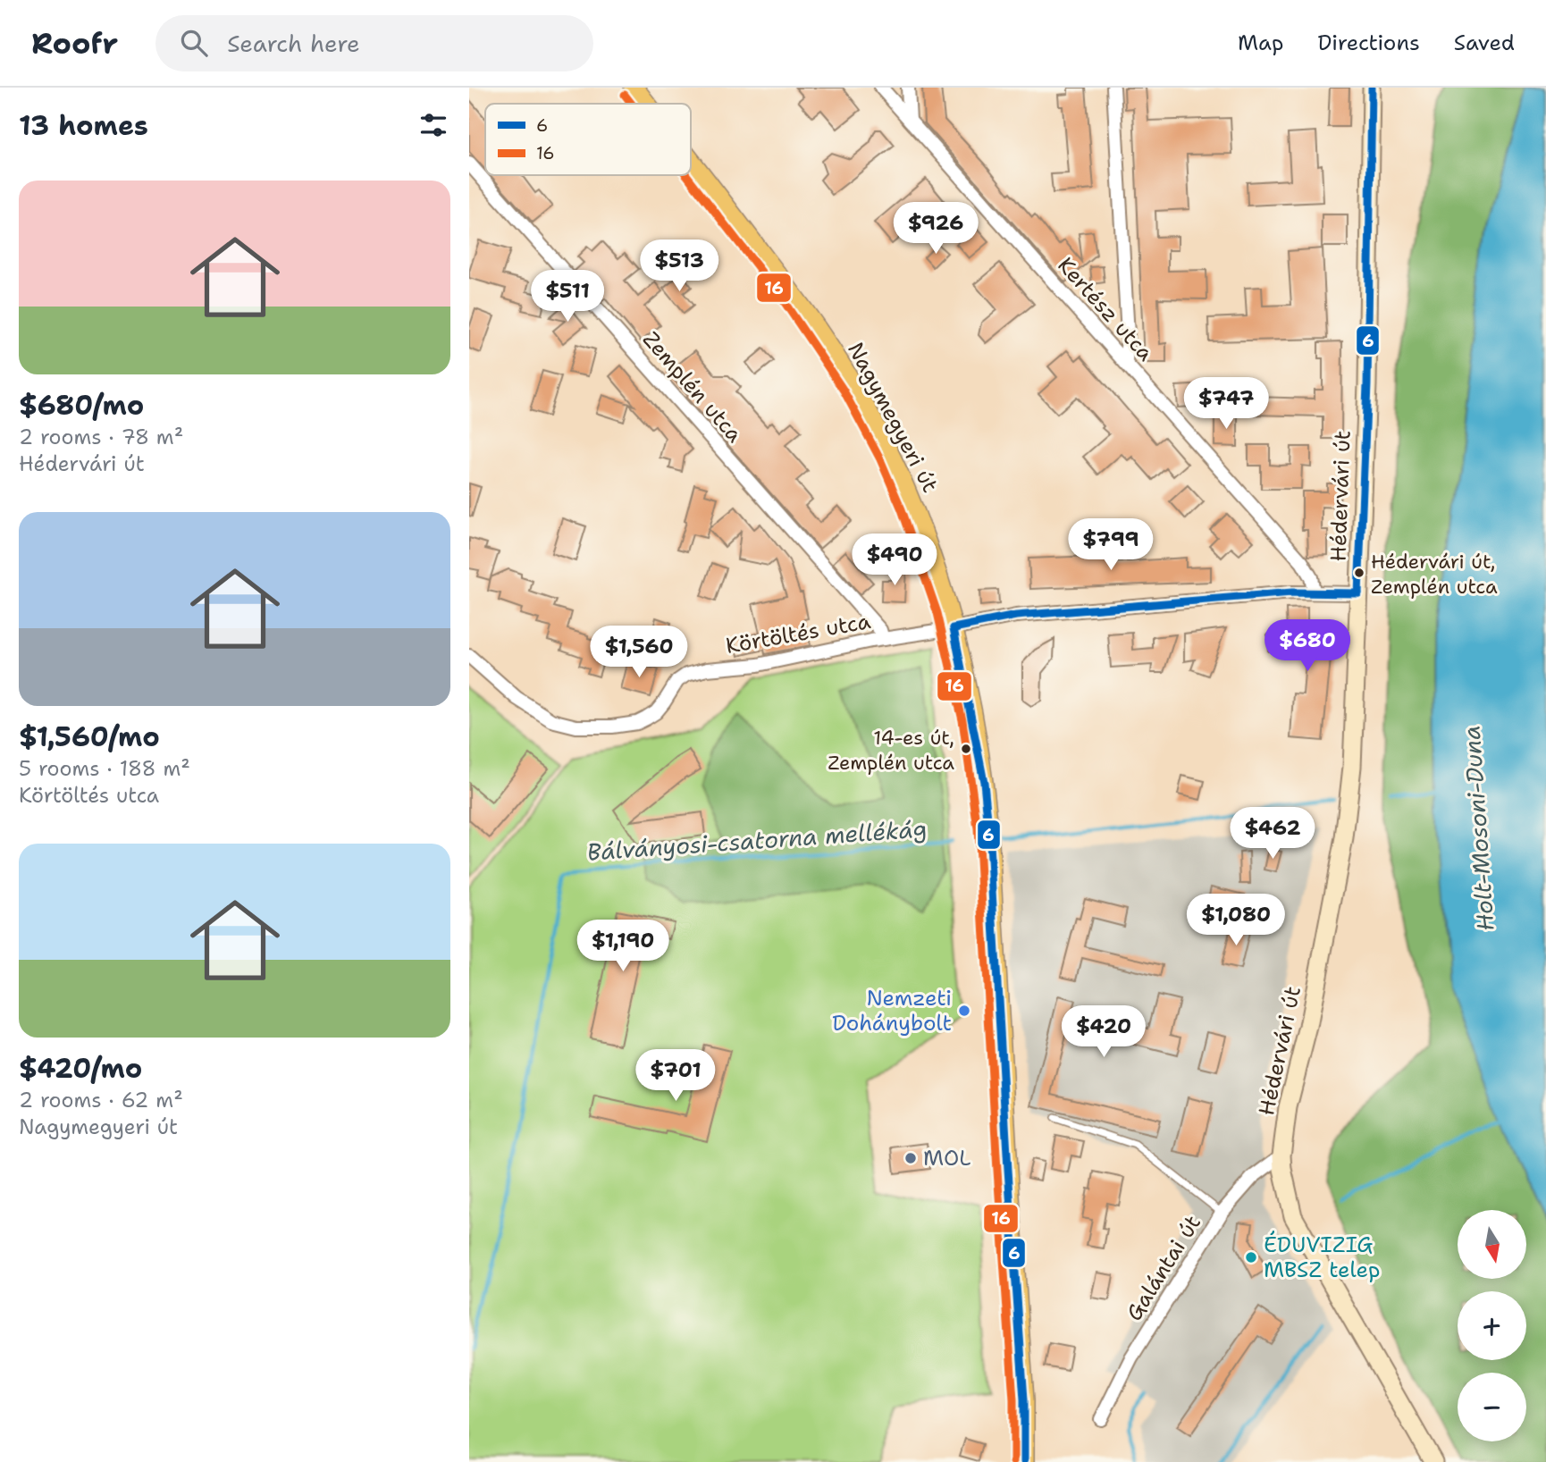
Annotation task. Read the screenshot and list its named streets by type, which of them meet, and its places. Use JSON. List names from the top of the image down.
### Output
{
  "streets": {
    "main road": ["Nagymegyeri út"],
    "street": [
      "Kertész utca",
      "Zemplén utca",
      "Hédervári út",
      "Körtöltés utca",
      "Galántai út"
    ]
  },
  "crossings": [
    ["Zemplén utca", "Körtöltés utca"],
    ["Nagymegyeri út", "Körtöltés utca"],
    ["Hédervári út", "Galántai út"]
  ],
  "water": ["Holt-Mosoni-Duna", "Bálványosi-csatorna mellékág"],
  "places": [
    "Hédervári út, Zemplén utca",
    "14-es út, Zemplén utca",
    "Nemzeti Dohánybolt",
    "MOL",
    "ÉDUVIZIG MBSZ telep"
  ],
  "lines": ["transit line 6", "transit line 16"],
  "legend": ["6", "16"],
  "north": "bottom",
  "page": {
    "header": "Roofr",
    "search": "Search here",
    "nav": ["Map", "Directions", "Saved"],
    "heading": "13 homes",
    "list": [
      {
        "name": "$680/mo",
        "note": "2 rooms · 78 m² · Hédervári út"
      },
      {
        "name": "$1,560/mo",
        "note": "5 rooms · 188 m² · Körtöltés utca"
      },
      {
        "name": "$420/mo",
        "note": "2 rooms · 62 m² · Nagymegyeri út"
      }
    ],
    "price": [
      "$926",
      "$513",
      "$511",
      "$747",
      "$799",
      "$490",
      "$680",
      "$1,560",
      "$462",
      "$1,080",
      "$1,190",
      "$420",
      "$701"
    ],
    "map_buttons": ["+", "−"]
  }
}
